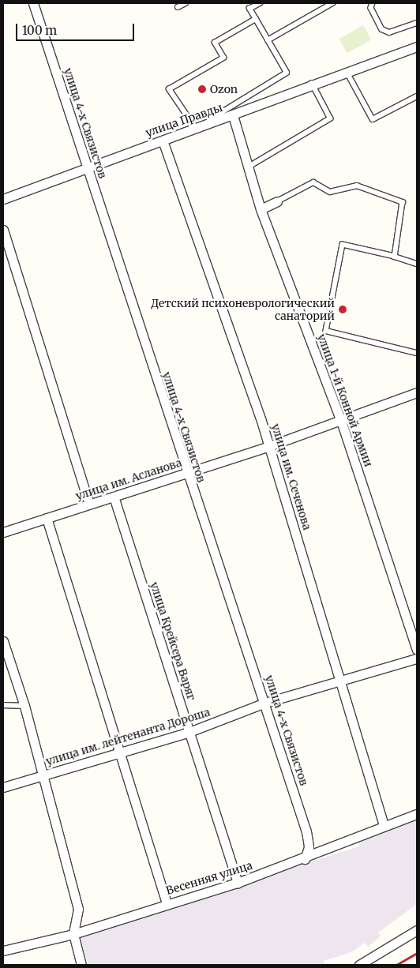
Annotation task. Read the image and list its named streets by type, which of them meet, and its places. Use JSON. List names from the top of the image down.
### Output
{
  "streets": {
    "street": [
      "улица Правды",
      "улица 4-х Связистов",
      "улица 1-й Конной Армии",
      "улица им. Сеченова",
      "улица им. Асланова",
      "улица Крейсера Варяг",
      "улица им. лейтенанта Дороша",
      "Весенняя улица"
    ]
  },
  "crossings": [
    ["улица Правды", "улица 4-х Связистов"],
    ["улица Правды", "улица 1-й Конной Армии"],
    ["улица Правды", "улица им. Сеченова"],
    ["улица 4-х Связистов", "улица им. Асланова"],
    ["улица 4-х Связистов", "улица им. лейтенанта Дороша"],
    ["улица 4-х Связистов", "Весенняя улица"],
    ["улица 1-й Конной Армии", "улица им. Асланова"],
    ["улица им. Сеченова", "улица им. Асланова"],
    ["улица им. Сеченова", "улица им. лейтенанта Дороша"],
    ["улица им. Сеченова", "Весенняя улица"],
    ["улица им. Асланова", "улица Крейсера Варяг"],
    ["улица Крейсера Варяг", "улица им. лейтенанта Дороша"],
    ["улица Крейсера Варяг", "Весенняя улица"]
  ],
  "places": ["Ozon", "Детский психоневрологический санаторий"],
  "scale_bar": "100 m"
}
